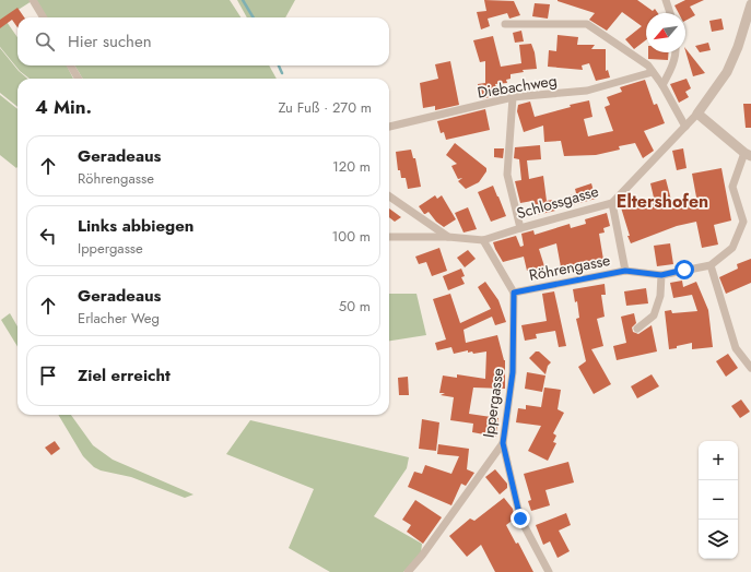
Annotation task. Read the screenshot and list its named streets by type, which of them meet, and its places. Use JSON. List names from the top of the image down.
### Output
{
  "streets": {
    "street": [
      "Diebachweg",
      "Schlossgasse",
      "Röhrengasse",
      "Ippergasse"
    ]
  },
  "crossings": [
    ["Röhrengasse", "Ippergasse"]
  ],
  "districts": ["Eltershofen"],
  "north": "bottom left",
  "page": {
    "search": "Hier suchen",
    "heading": ["4 Min.", "Zu Fuß · 270 m"],
    "list": [
      ["Geradeaus", "Röhrengasse", "120 m"],
      ["Links abbiegen", "Ippergasse", "100 m"],
      ["Geradeaus", "Erlacher Weg", "50 m"],
      "Ziel erreicht"
    ],
    "map_buttons": ["+", "−"]
  }
}
